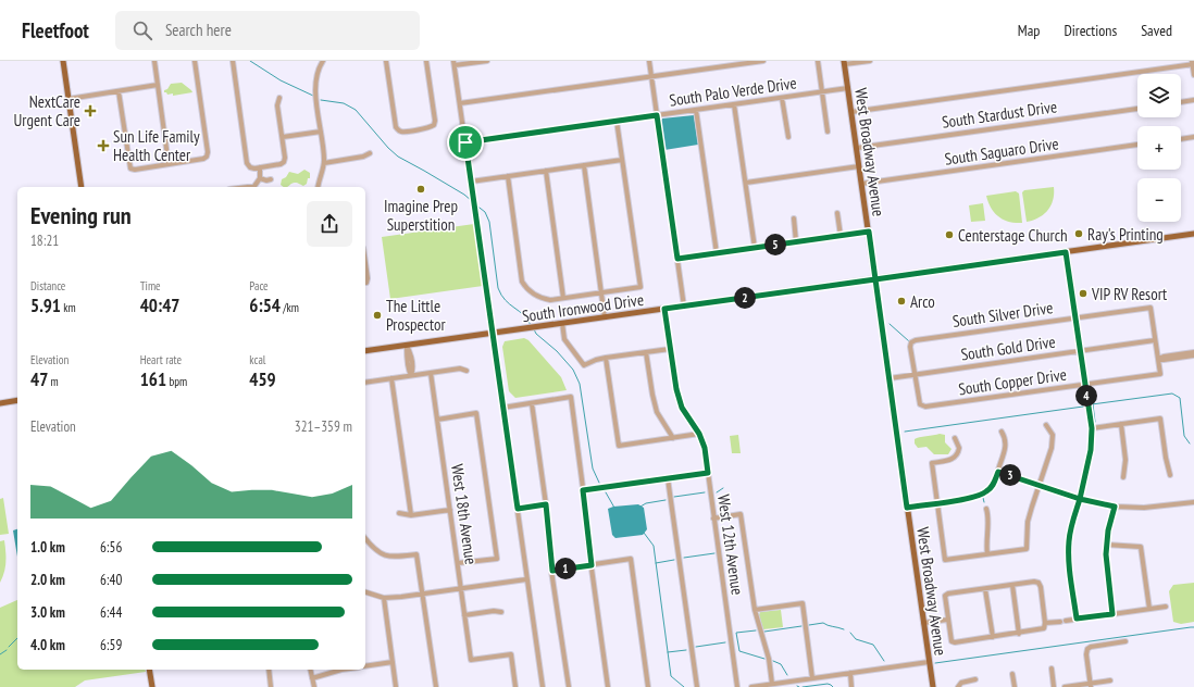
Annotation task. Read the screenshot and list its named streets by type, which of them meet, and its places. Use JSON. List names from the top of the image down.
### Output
{
  "streets": {
    "main road": ["West Broadway Avenue", "South Ironwood Drive"],
    "street": [
      "South Palo Verde Drive",
      "South Stardust Drive",
      "South Saguaro Drive",
      "South Silver Drive",
      "South Gold Drive",
      "South Copper Drive",
      "West 18th Avenue",
      "West 12th Avenue"
    ]
  },
  "crossings": [
    ["South Palo Verde Drive", "West Broadway Avenue"],
    ["South Stardust Drive", "West Broadway Avenue"],
    ["South Saguaro Drive", "West Broadway Avenue"],
    ["West Broadway Avenue", "South Ironwood Drive"],
    ["West Broadway Avenue", "South Gold Drive"],
    ["South Ironwood Drive", "West 12th Avenue"],
    ["South Silver Drive", "South Gold Drive"],
    ["South Silver Drive", "South Copper Drive"],
    ["South Gold Drive", "South Copper Drive"]
  ],
  "places": {
    "health": ["NextCare Urgent Care", "Sun Life Family Health Center"],
    "other": [
      "Imagine Prep Superstition",
      "Ray's Printing",
      "Centerstage Church",
      "VIP RV Resort",
      "Arco",
      "The Little Prospector"
    ]
  },
  "page": {
    "header": "Fleetfoot",
    "search": "Search here",
    "nav": ["Map", "Directions", "Saved"],
    "map_buttons": ["+", "−"],
    "heading": ["Evening run", "18:21"],
    "pins": [
      "5",
      "2",
      "4",
      "3",
      "1"
    ],
    "stats": [
      ["Distance", "5.91 km"],
      ["Time", "40:47"],
      ["Pace", "6:54 /km"],
      ["Elevation", "47 m"],
      ["Heart rate", "161 bpm"],
      ["kcal", "459"]
    ],
    "chart": ["Elevation", "321–359 m"],
    "list": [
      {
        "name": "1.0 km",
        "note": "6:56"
      },
      {
        "name": "2.0 km",
        "note": "6:40"
      },
      {
        "name": "3.0 km",
        "note": "6:44"
      },
      {
        "name": "4.0 km",
        "note": "6:59"
      }
    ]
  }
}
